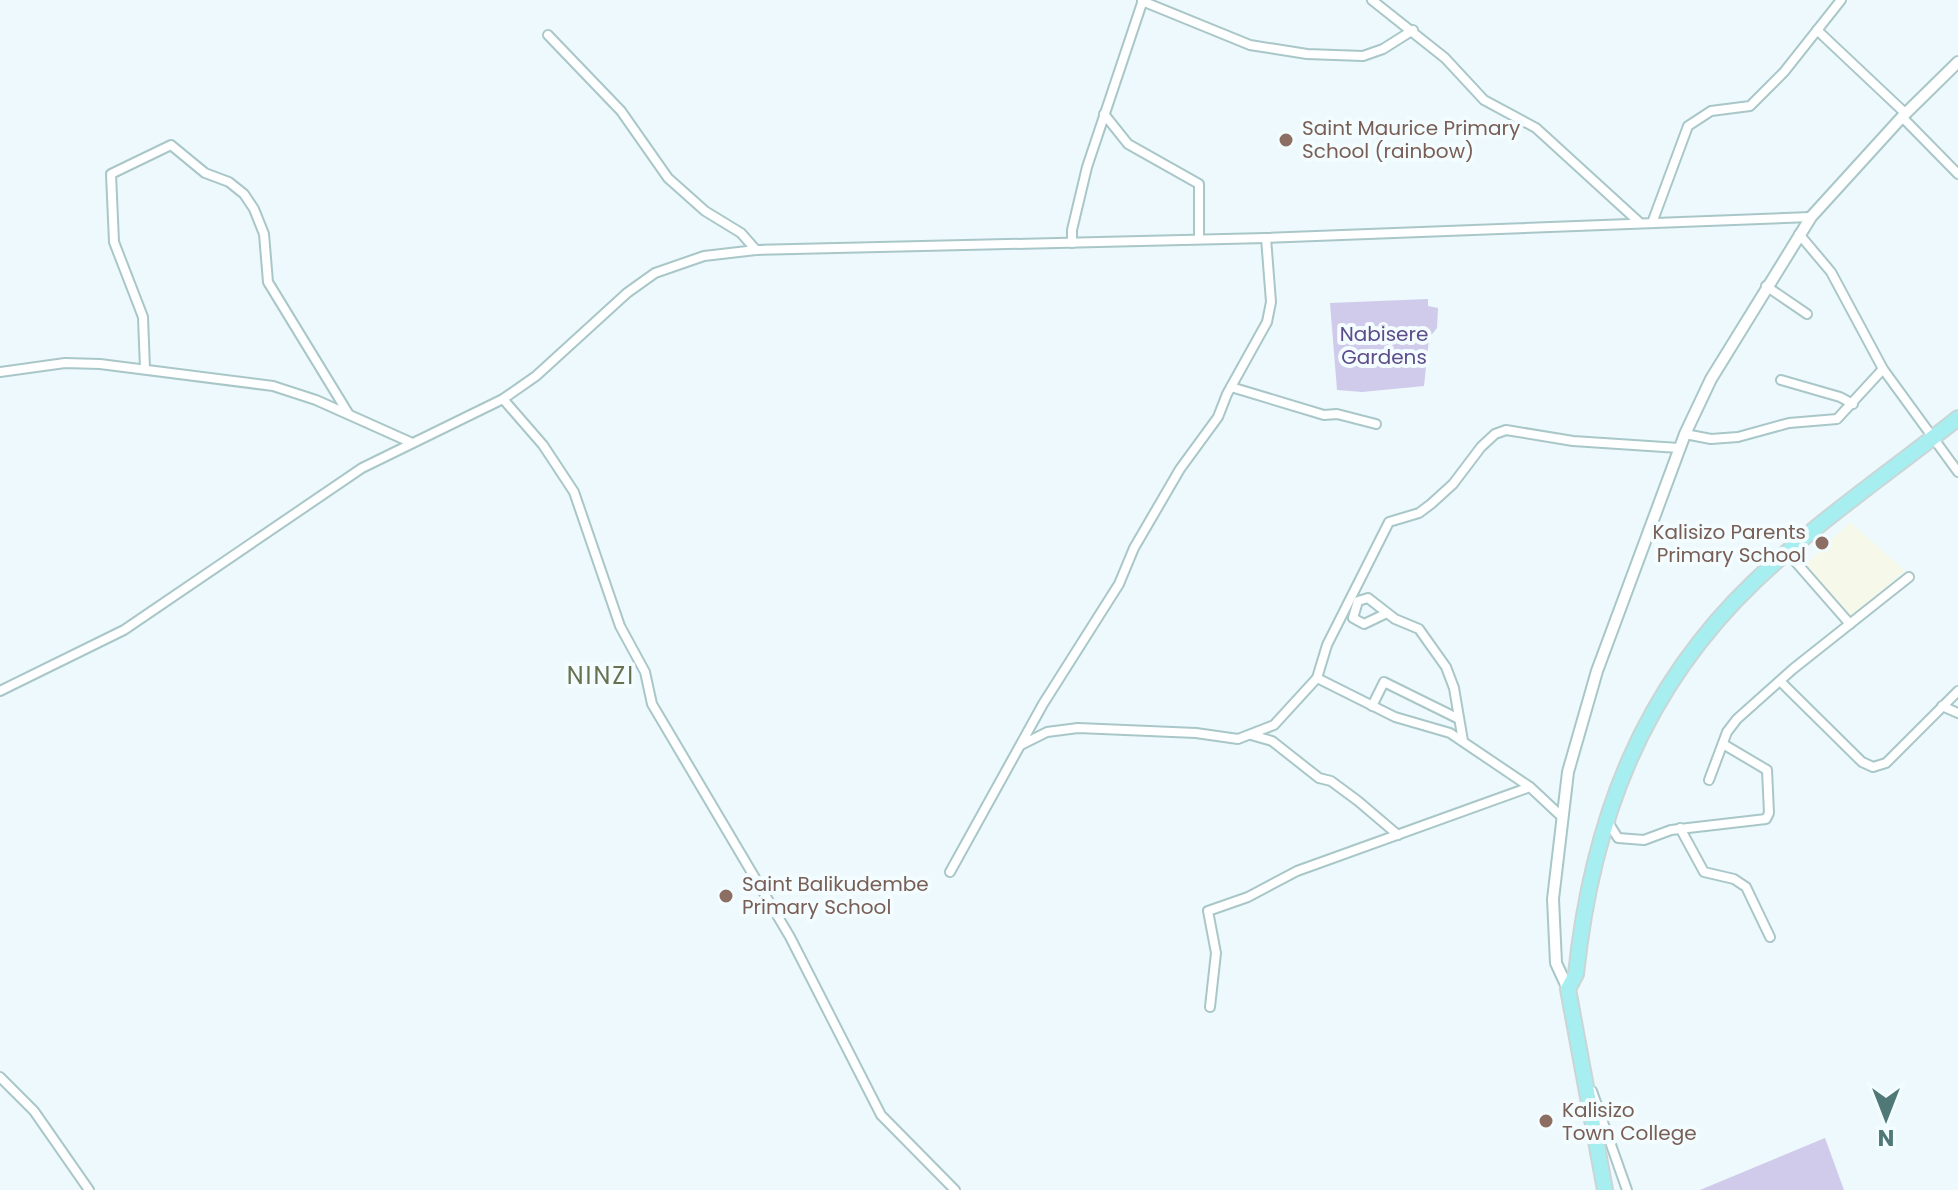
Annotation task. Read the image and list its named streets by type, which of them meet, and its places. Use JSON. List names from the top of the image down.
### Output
{
  "districts": ["NINZI"],
  "parks": ["Nabisere Gardens"],
  "places": [
    "Saint Maurice Primary School (rainbow)",
    "Kalisizo Parents Primary School",
    "Saint Balikudembe Primary School",
    "Kalisizo Town College"
  ],
  "north": "bottom"
}
